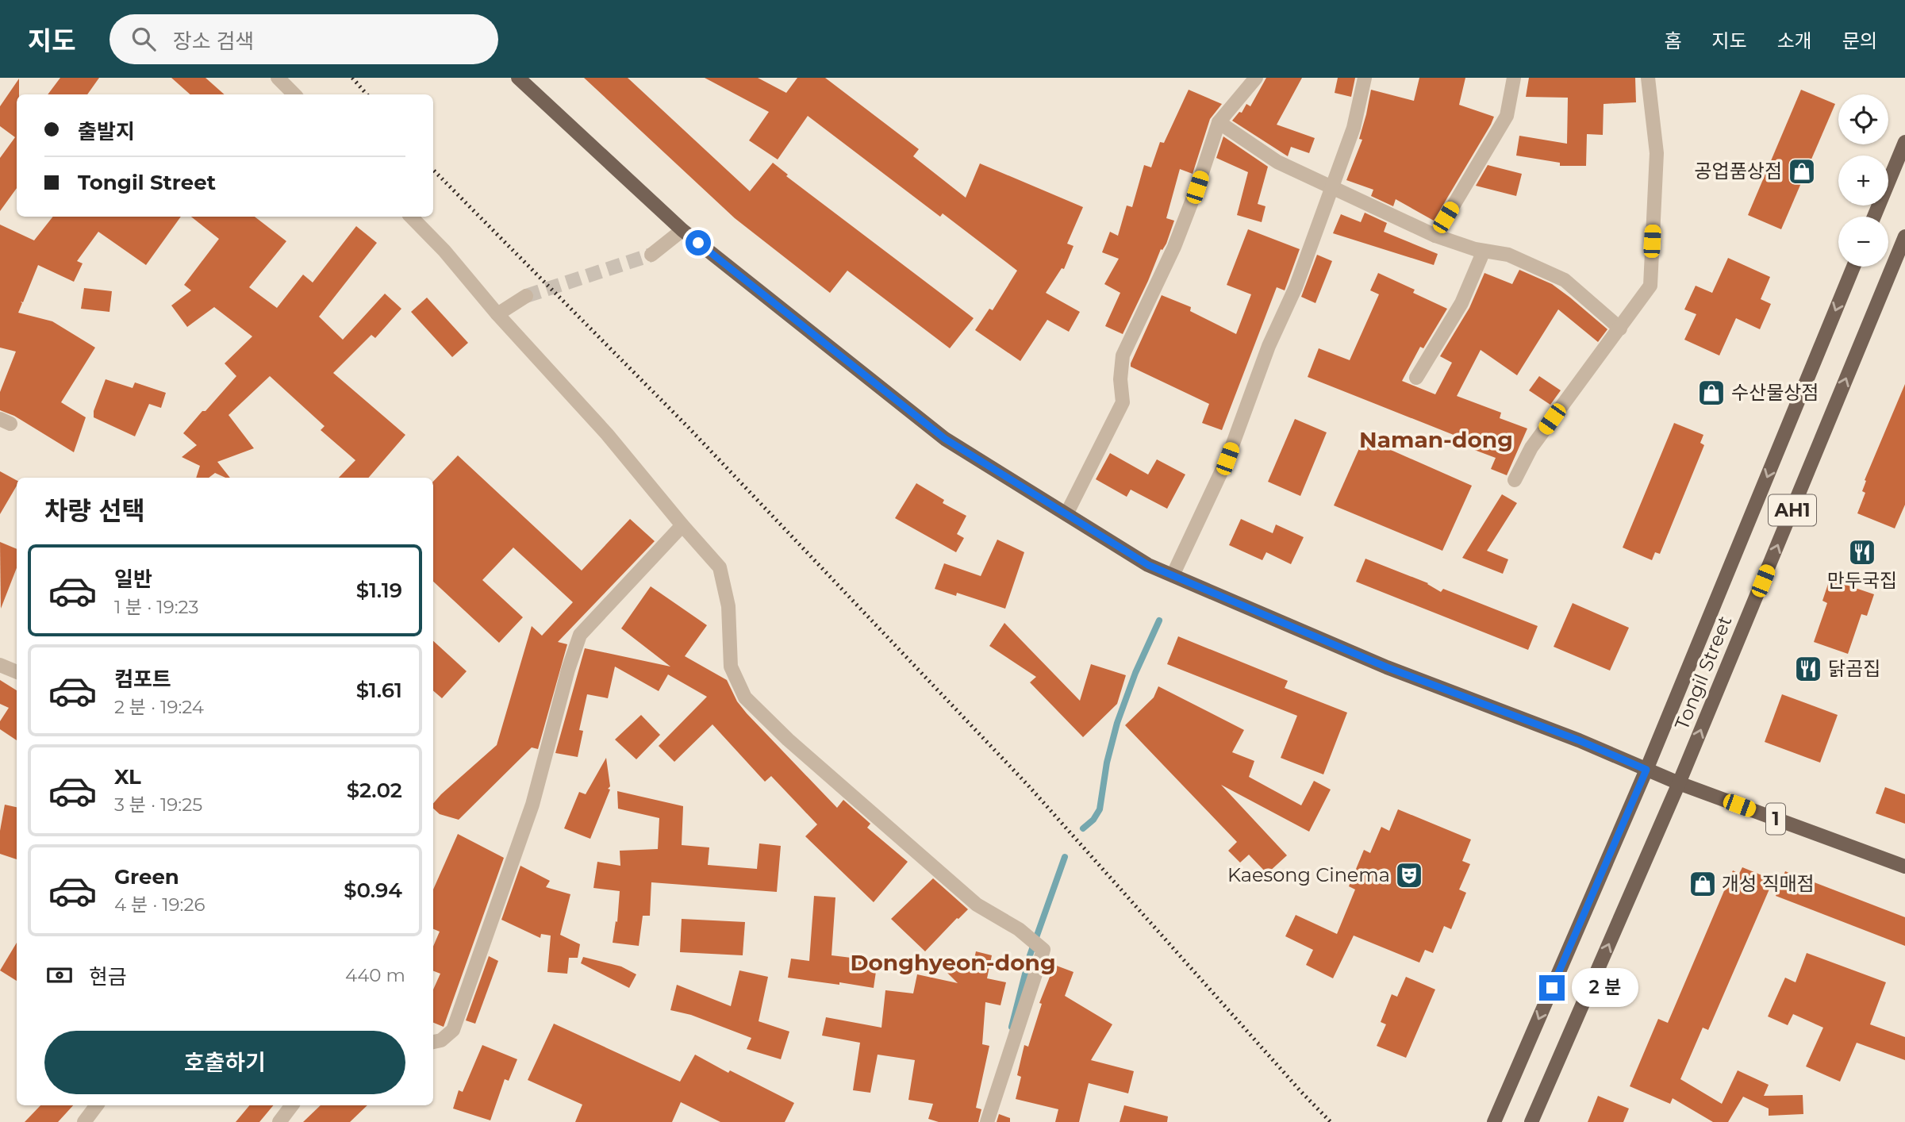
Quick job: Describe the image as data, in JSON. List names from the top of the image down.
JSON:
{
  "streets": {
    "main road": ["AH1", "Tongil Street", "1"]
  },
  "crossings": [
    ["Tongil Street", "1"]
  ],
  "districts": ["Naman-dong", "Donghyeon-dong"],
  "places": {
    "shop": ["공업품상점", "수산물상점", "개성 직매점"],
    "restaurant": ["만두국집", "닭곰집"],
    "theatre": ["Kaesong Cinema"]
  },
  "page": {
    "header": "지도",
    "search": "장소 검색",
    "nav": [
      "홈",
      "지도",
      "소개",
      "문의"
    ],
    "map_buttons": ["+", "−"],
    "banner": ["출발지", "Tongil Street"],
    "heading": "차량 선택",
    "list": [
      {
        "name": "일반",
        "note": "1 분 · 19:23",
        "value": "$1.19"
      },
      {
        "name": "컴포트",
        "note": "2 분 · 19:24",
        "value": "$1.61"
      },
      {
        "name": "XL",
        "note": "3 분 · 19:25",
        "value": "$2.02"
      },
      {
        "name": "Green",
        "note": "4 분 · 19:26",
        "value": "$0.94"
      }
    ],
    "pay": ["현금", "440 m"],
    "bubble": "2 분",
    "buttons": "호출하기"
  }
}
